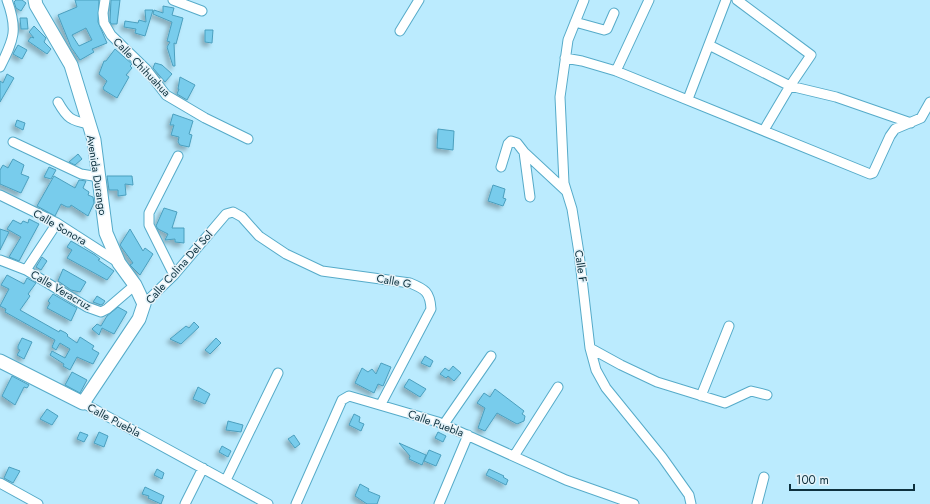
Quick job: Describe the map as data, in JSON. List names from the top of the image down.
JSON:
{
  "streets": {
    "main road": ["Avenida Durango", "Calle Colina Del Sol", "Calle Puebla"],
    "street": [
      "Calle Chihuahua",
      "Calle Sonora",
      "Calle F",
      "Calle G",
      "Calle Veracruz"
    ]
  },
  "crossings": [
    ["Avenida Durango", "Calle Sonora"],
    ["Avenida Durango", "Calle Colina Del Sol"],
    ["Avenida Durango", "Calle Veracruz"],
    ["Calle Sonora", "Calle Veracruz"],
    ["Calle Colina Del Sol", "Calle G"],
    ["Calle Colina Del Sol", "Calle Puebla"],
    ["Calle G", "Calle Puebla"]
  ],
  "scale_bar": "100 m"
}
